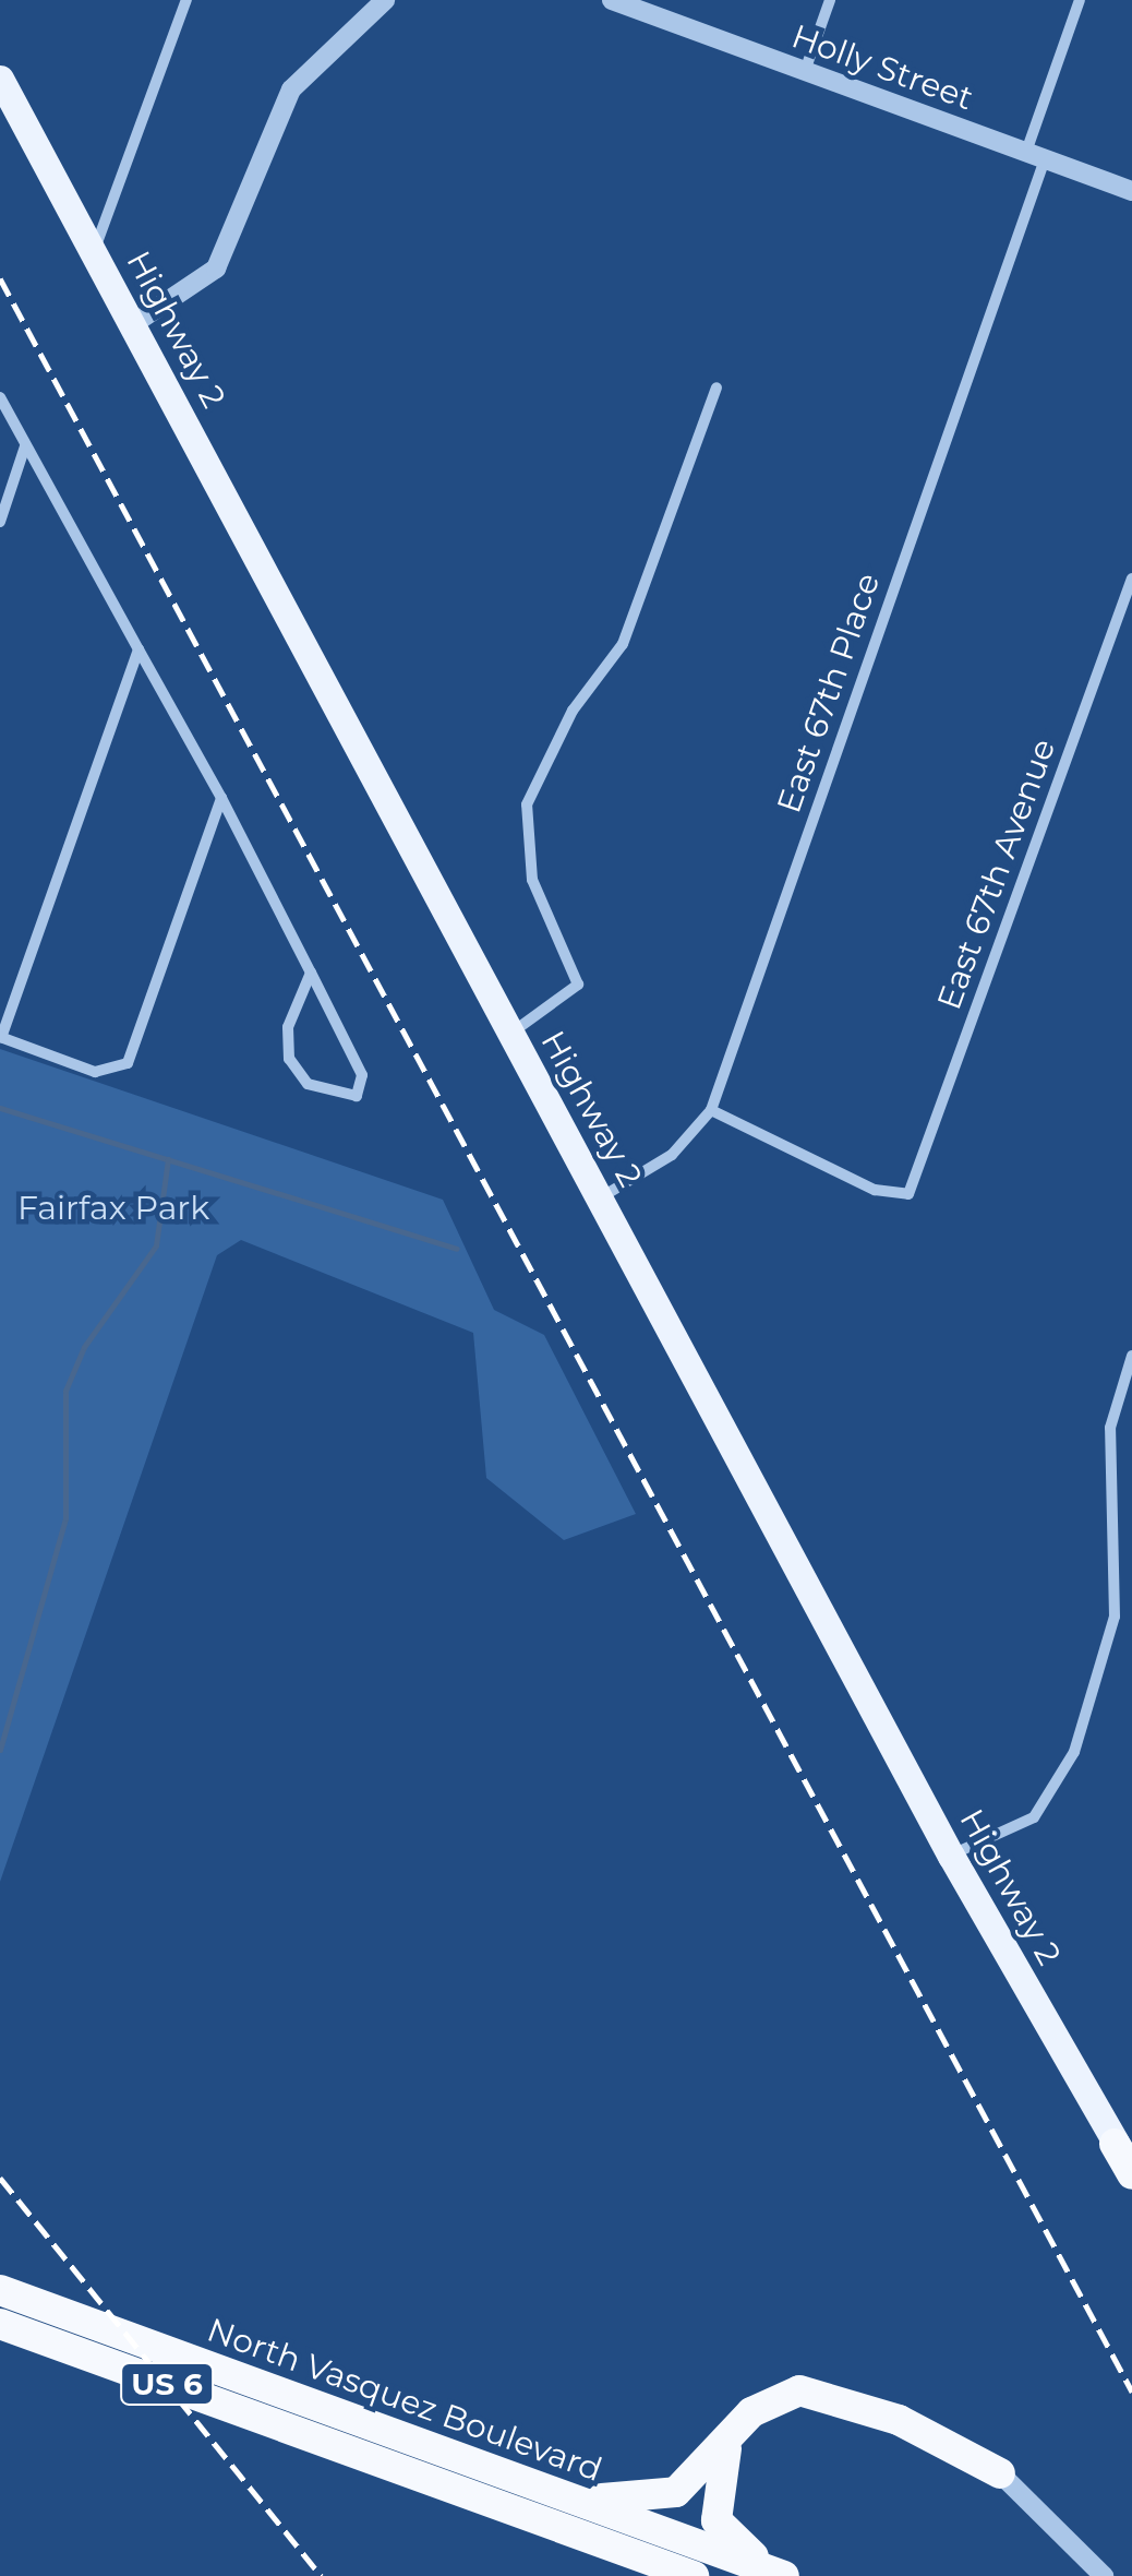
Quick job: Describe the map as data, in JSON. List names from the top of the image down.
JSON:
{
  "streets": {
    "highway": ["US 6", "North Vasquez Boulevard"],
    "main road": ["Highway 2"],
    "street": ["Holly Street", "East 67th Place", "East 67th Avenue"]
  },
  "crossings": [
    ["Holly Street", "East 67th Place"],
    ["Highway 2", "East 67th Place"],
    ["East 67th Place", "East 67th Avenue"]
  ],
  "parks": ["Fairfax Park"]
}
